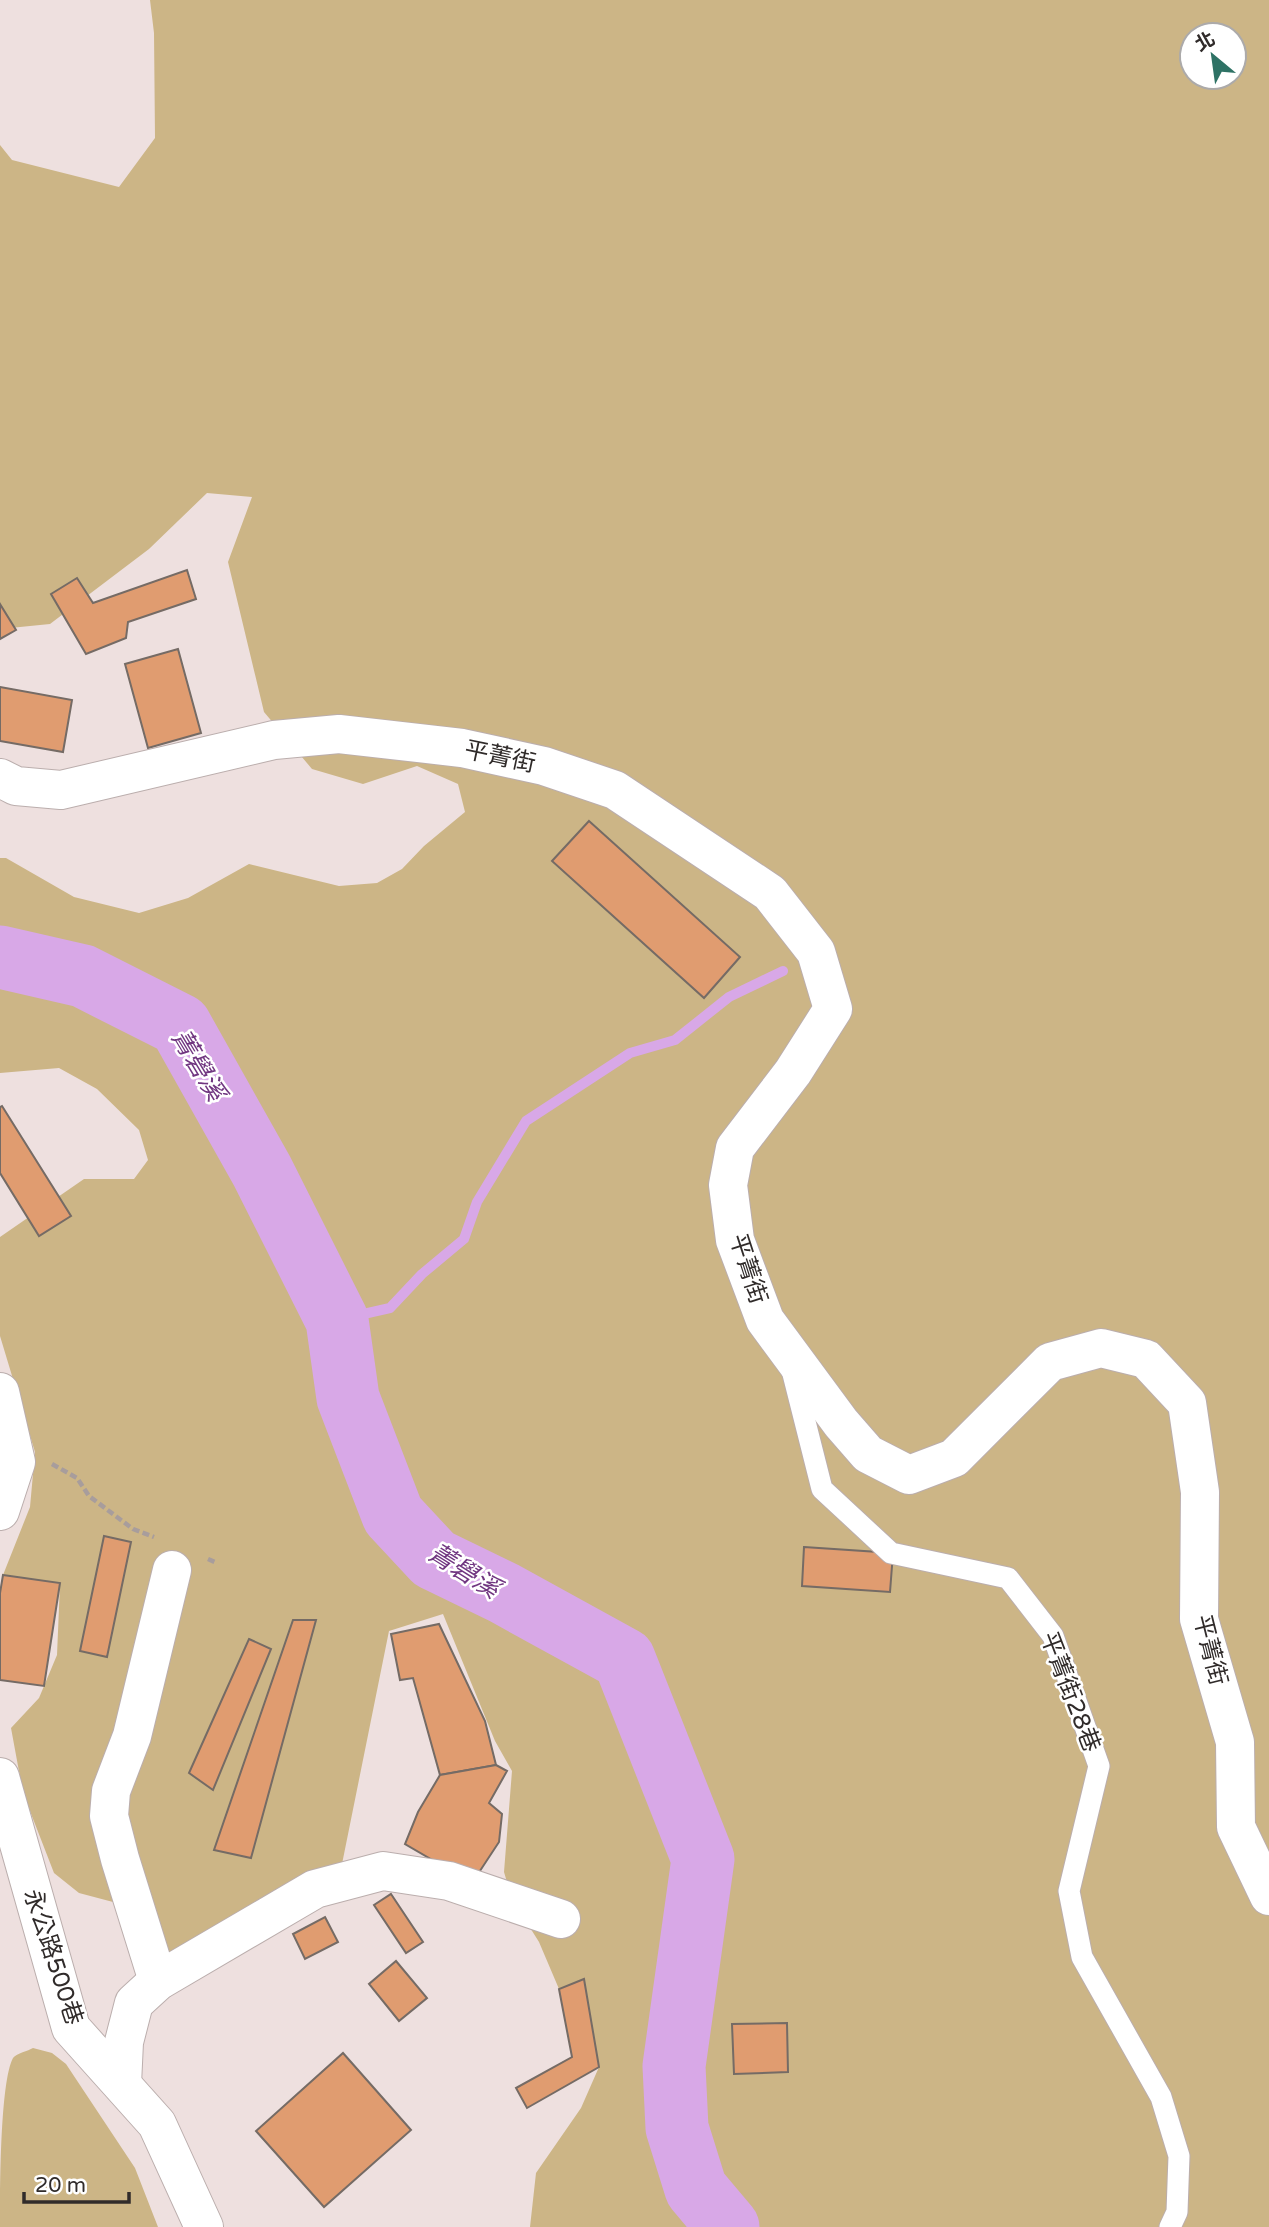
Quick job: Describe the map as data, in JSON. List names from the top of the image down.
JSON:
{
  "streets": {
    "street": ["平菁街", "永公路500巷"],
    "lane": ["平菁街28巷"]
  },
  "crossings": [
    ["平菁街", "平菁街28巷"]
  ],
  "water": ["菁礐溪"],
  "scale_bar": "20 m",
  "north": "top left"
}
